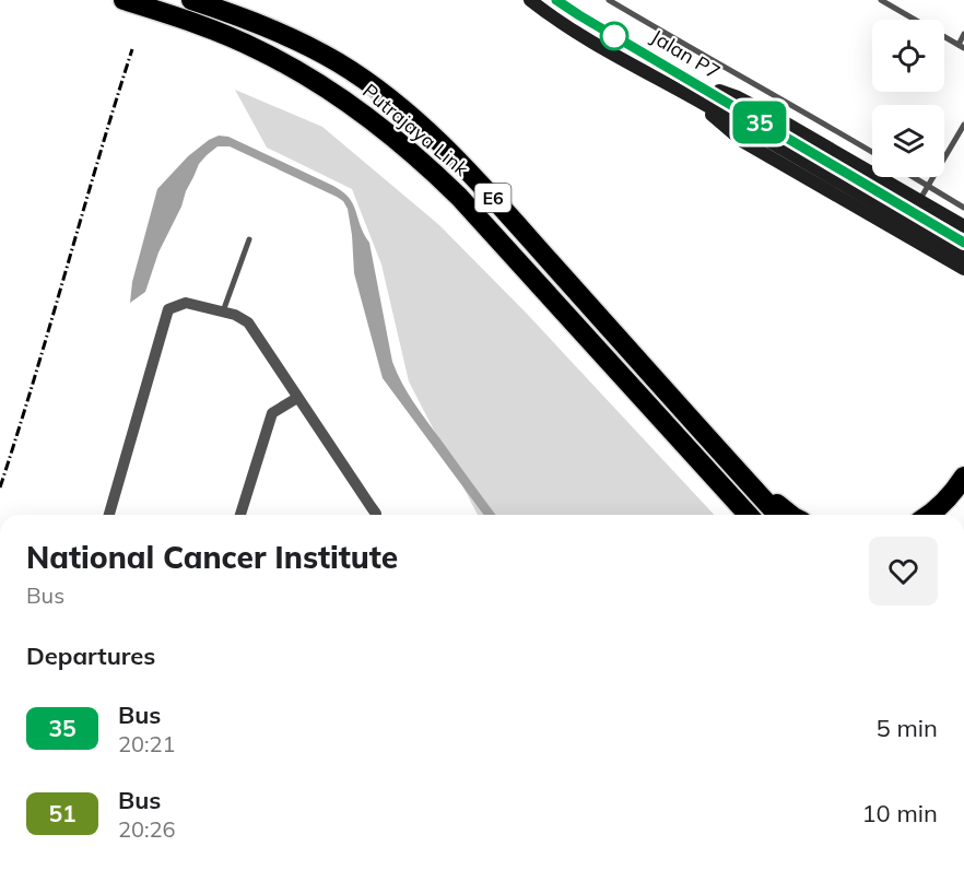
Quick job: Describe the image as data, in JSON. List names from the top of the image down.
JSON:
{
  "streets": {
    "highway": ["Putrajaya Link", "E6"],
    "street": ["Jalan P7"]
  },
  "crossings": [
    ["Putrajaya Link", "E6"]
  ],
  "lines": ["bus line 35"],
  "page": {
    "on_map": "35",
    "heading": [
      ["National Cancer Institute", "Bus"],
      "Departures"
    ],
    "list": [
      {
        "mark": "35",
        "name": "Bus",
        "note": "20:21",
        "value": "5 min"
      },
      {
        "mark": "51",
        "name": "Bus",
        "note": "20:26",
        "value": "10 min"
      }
    ]
  }
}
